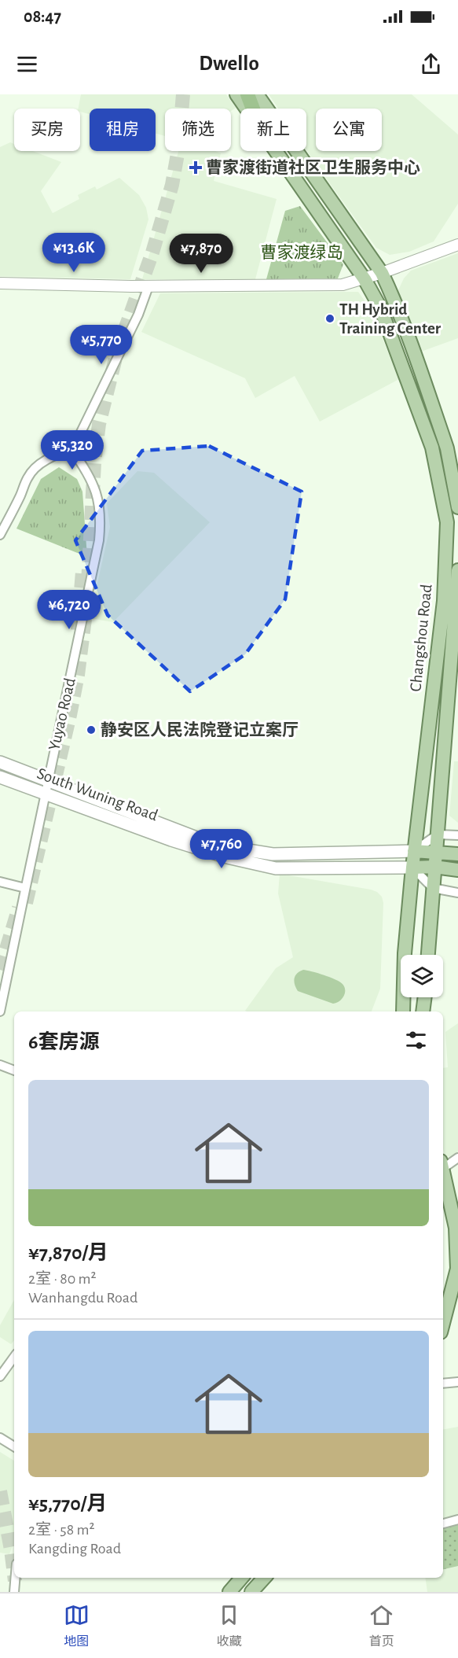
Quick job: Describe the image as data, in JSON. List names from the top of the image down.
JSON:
{
  "streets": {
    "main road": ["Changshou Road", "South Wuning Road"],
    "street": ["Yuyao Road"]
  },
  "crossings": [
    ["Changshou Road", "South Wuning Road"],
    ["Yuyao Road", "South Wuning Road"]
  ],
  "parks": ["曹家渡绿岛"],
  "places": {
    "health": ["曹家渡街道社区卫生服务中心"],
    "other": ["TH Hybrid Training Center", "静安区人民法院登记立案厅"]
  },
  "page": {
    "status": "08:47",
    "header": "Dwello",
    "chip": [
      "买房",
      "租房",
      "筛选",
      "新上",
      "公寓"
    ],
    "price": [
      "¥13.6K",
      "¥7,870",
      "¥5,770",
      "¥5,320",
      "¥6,720",
      "¥7,760"
    ],
    "heading": "6套房源",
    "list": [
      {
        "name": "¥7,870/月",
        "note": "2室 · 80 m² · Wanhangdu Road"
      },
      {
        "name": "¥5,770/月",
        "note": "2室 · 58 m² · Kangding Road"
      }
    ],
    "tabs": ["地图", "收藏", "首页"]
  }
}
